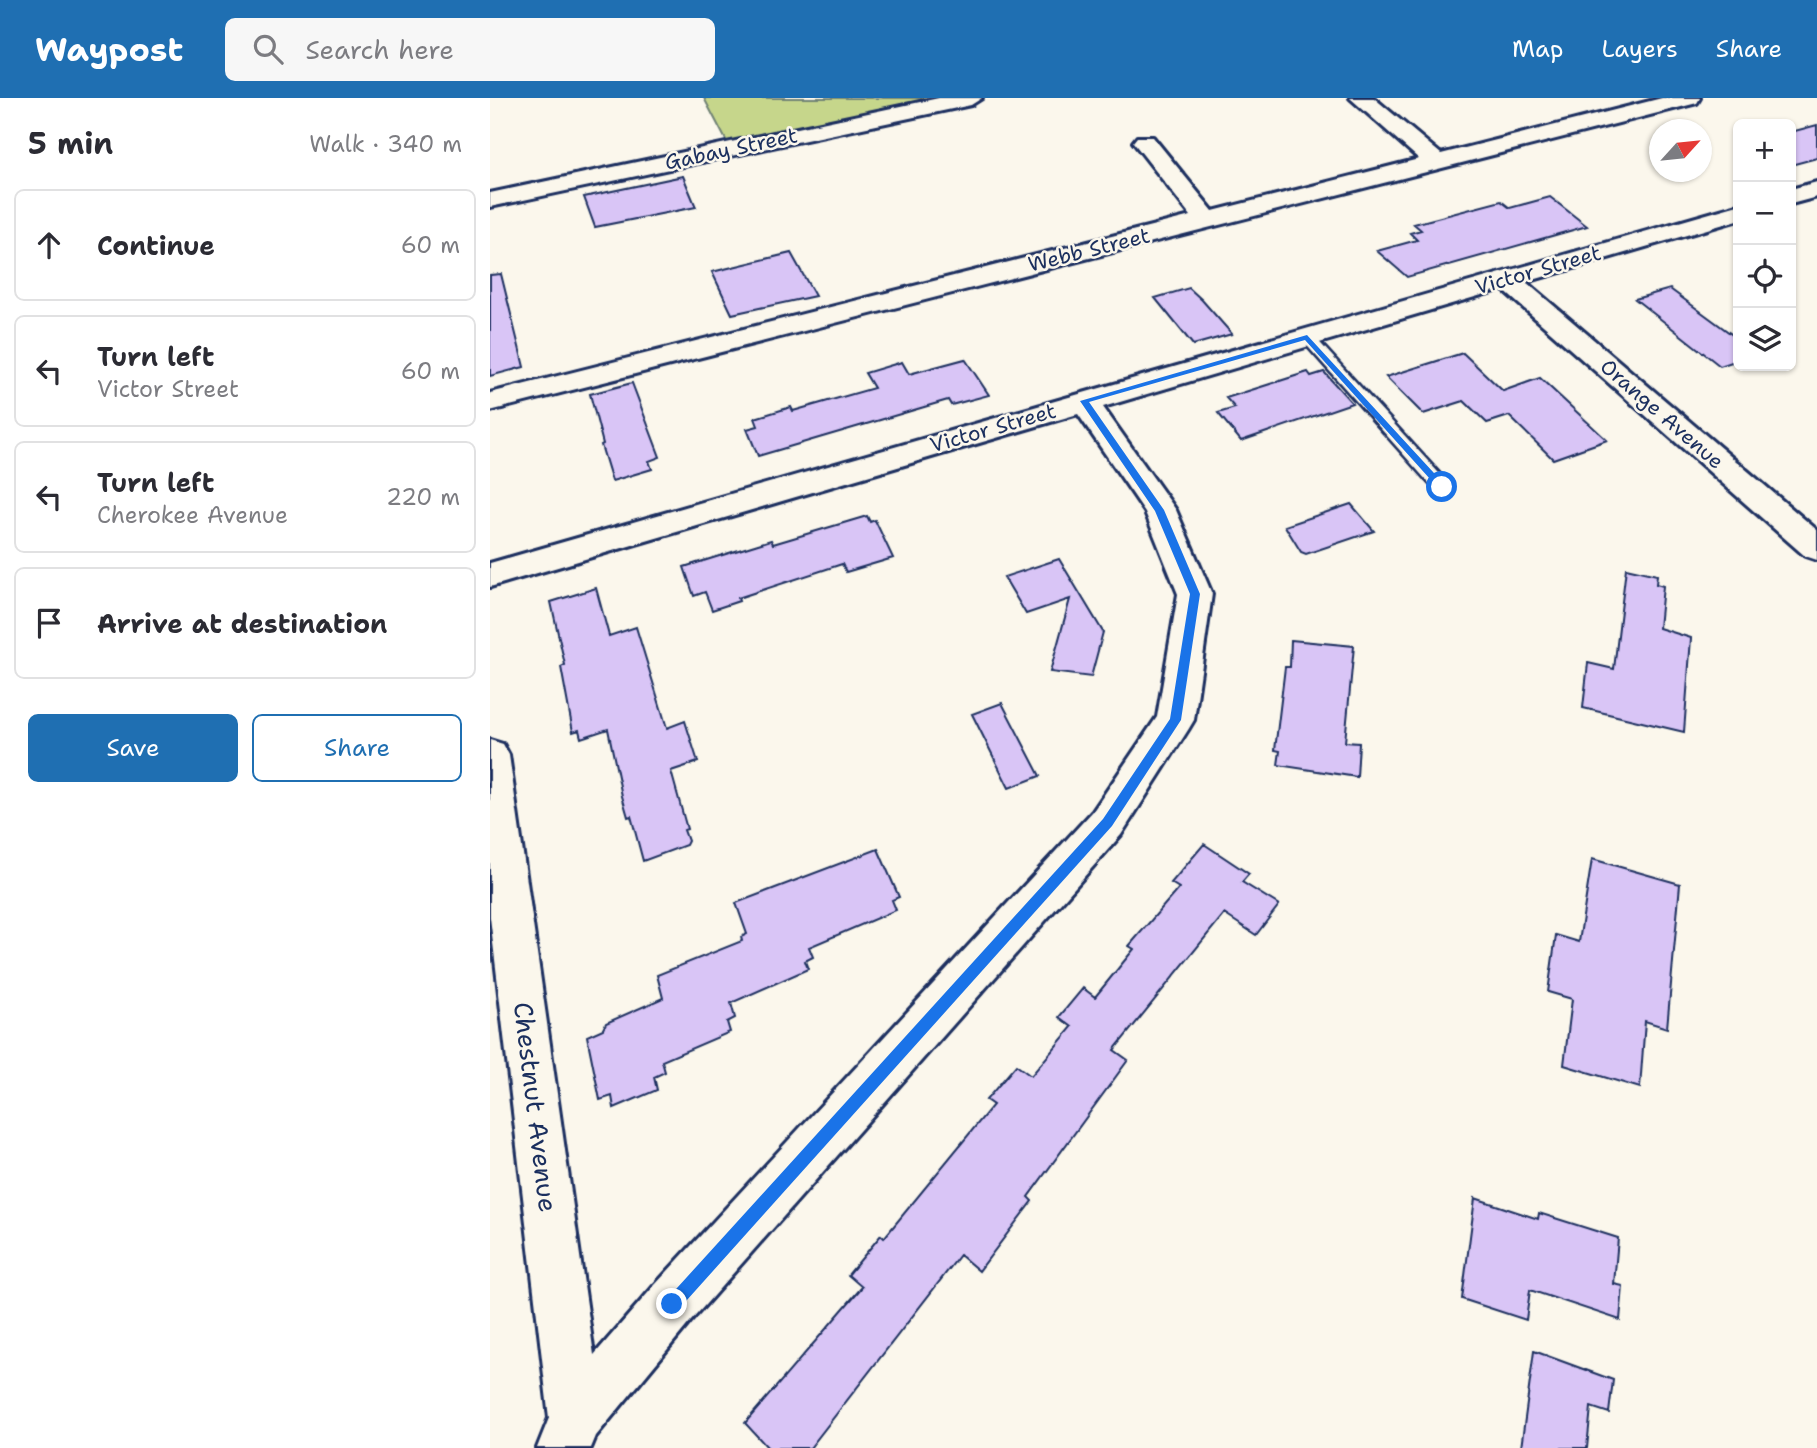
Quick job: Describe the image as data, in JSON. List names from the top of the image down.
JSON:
{
  "streets": {
    "street": [
      "Gabay Street",
      "Webb Street",
      "Victor Street",
      "Orange Avenue",
      "Chestnut Avenue"
    ]
  },
  "crossings": [
    ["Victor Street", "Orange Avenue"]
  ],
  "north": "top right",
  "page": {
    "header": "Waypost",
    "search": "Search here",
    "nav": ["Map", "Layers", "Share"],
    "heading": ["5 min", "Walk · 340 m"],
    "map_buttons": ["+", "−"],
    "list": [
      ["Continue", "60 m"],
      ["Turn left", "Victor Street", "60 m"],
      ["Turn left", "Cherokee Avenue", "220 m"],
      "Arrive at destination"
    ],
    "buttons": ["Save", "Share"]
  }
}
